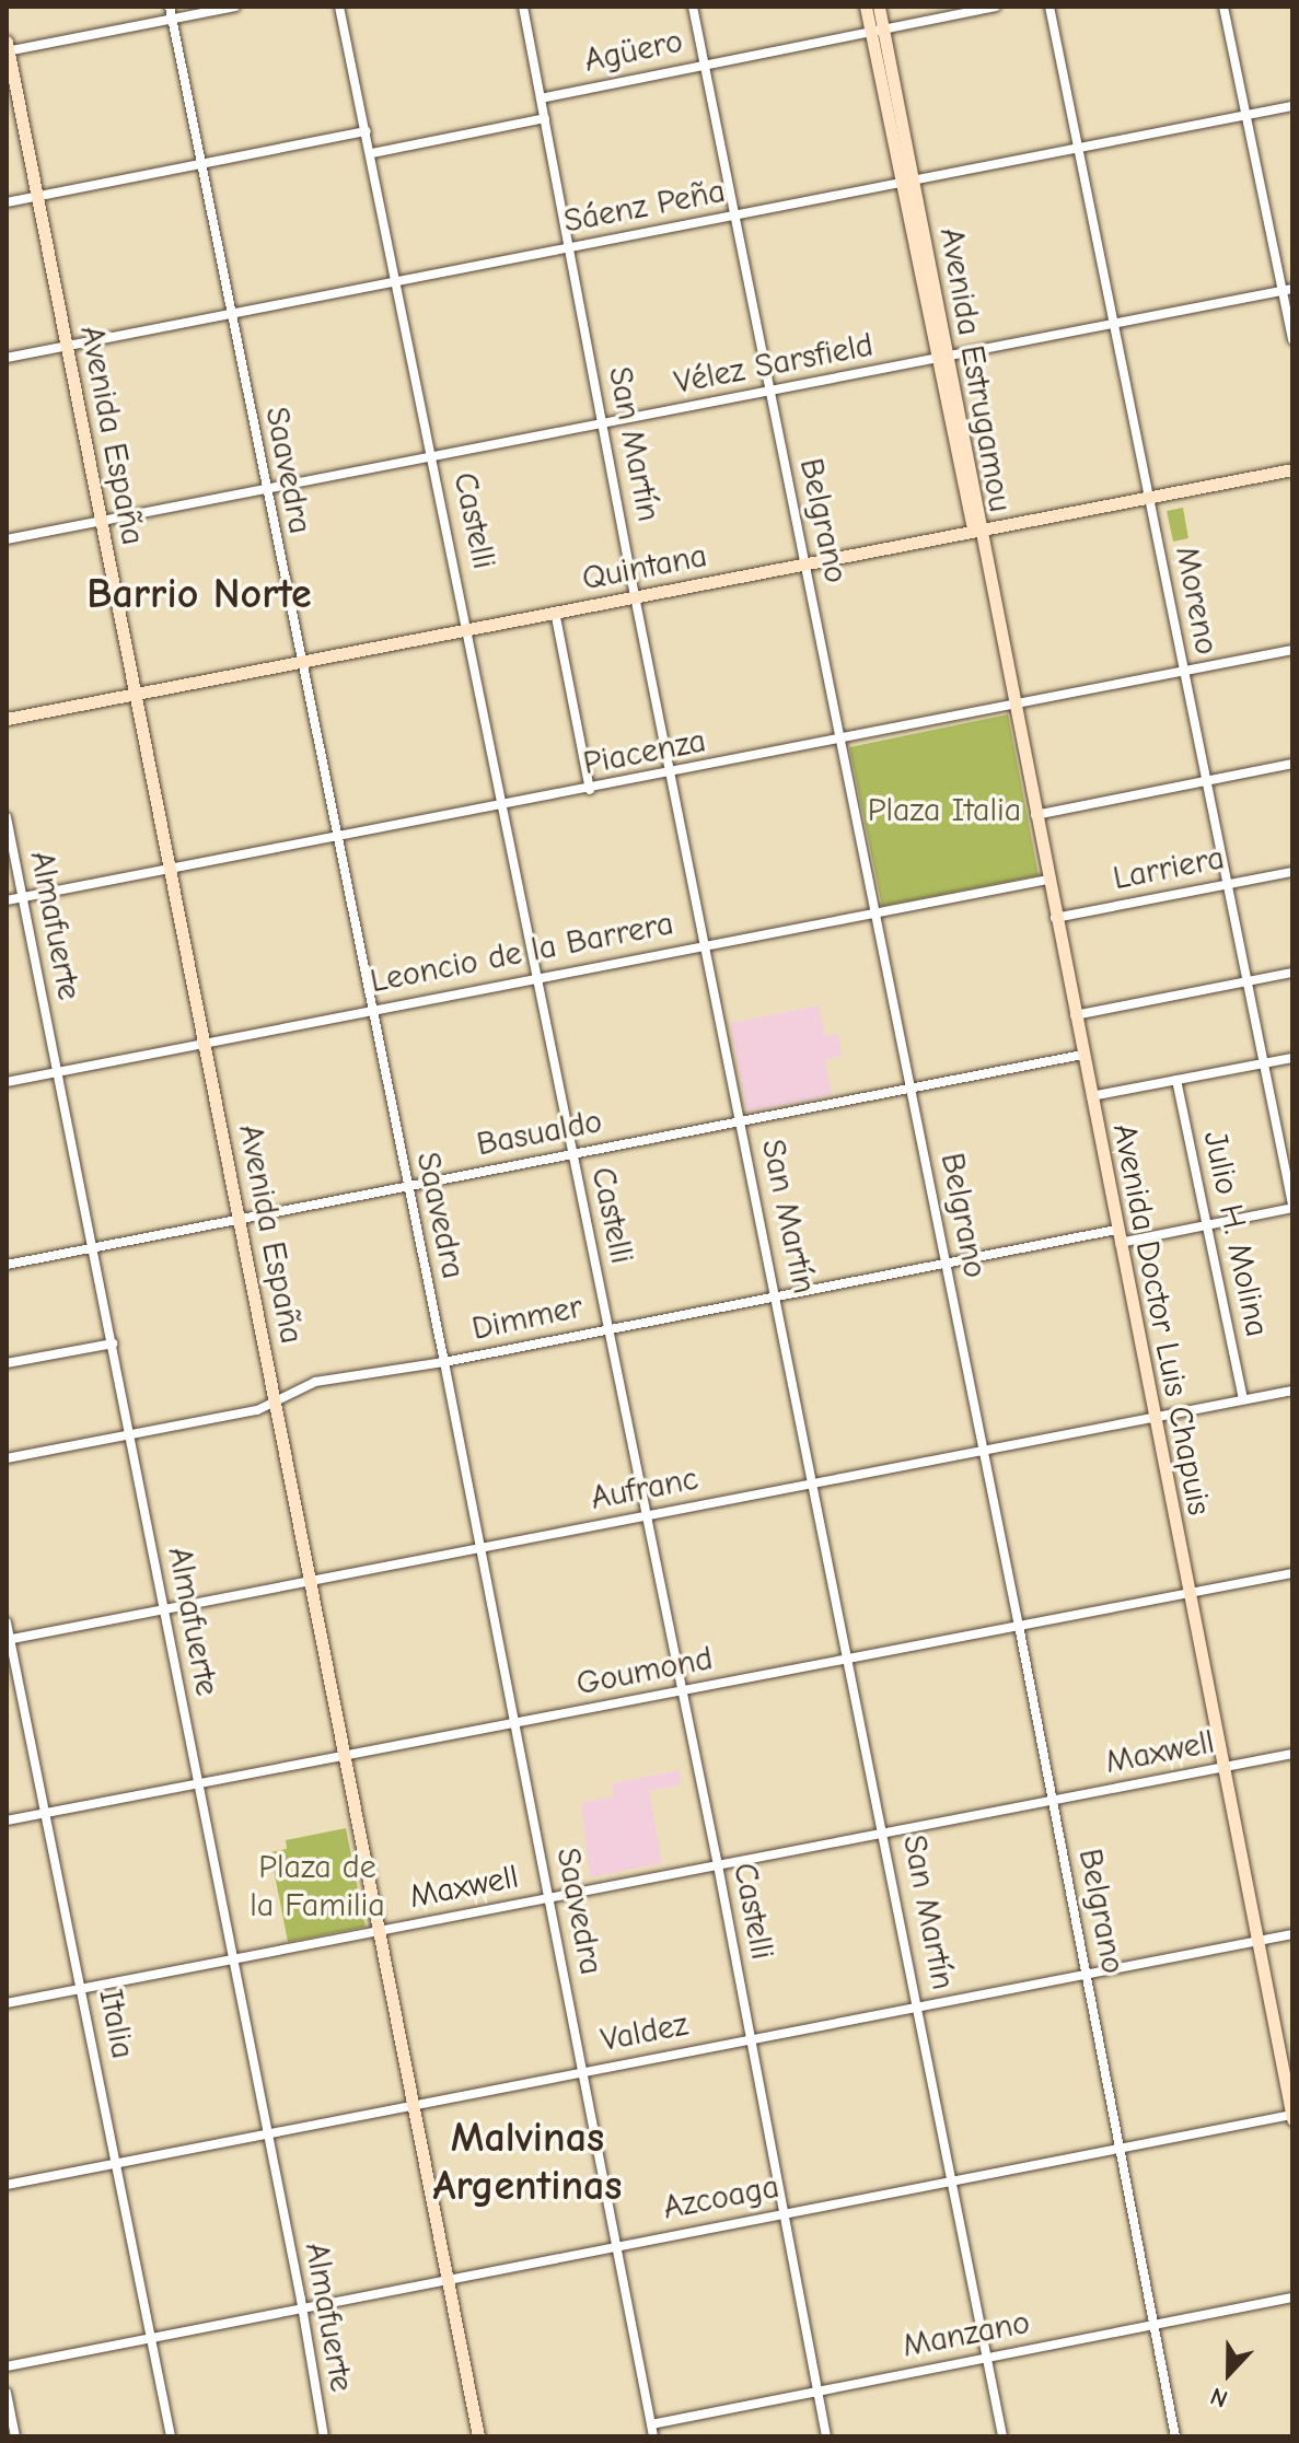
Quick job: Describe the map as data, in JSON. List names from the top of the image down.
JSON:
{
  "streets": {
    "main road": [
      "Avenida Estrugamou",
      "Avenida España",
      "Quintana",
      "Avenida Doctor Luis Chapuis"
    ],
    "street": [
      "Agüero",
      "Sáenz Peña",
      "Vélez Sarsfield",
      "San Martín",
      "Saavedra",
      "Castelli",
      "Belgrano",
      "Moreno",
      "Piacenza",
      "Larriera",
      "Almafuerte",
      "Leoncio de la Barrera",
      "Basualdo",
      "Julio H. Molina",
      "Dimmer",
      "Aufranc",
      "Goumond",
      "Maxwell",
      "Italia",
      "Valdez",
      "Azcoaga",
      "Manzano"
    ]
  },
  "crossings": [
    ["Agüero", "Avenida Estrugamou"],
    ["Agüero", "San Martín"],
    ["Agüero", "Belgrano"],
    ["Sáenz Peña", "Avenida Estrugamou"],
    ["Sáenz Peña", "Avenida España"],
    ["Sáenz Peña", "San Martín"],
    ["Sáenz Peña", "Saavedra"],
    ["Sáenz Peña", "Castelli"],
    ["Sáenz Peña", "Belgrano"],
    ["Sáenz Peña", "Moreno"],
    ["Vélez Sarsfield", "Avenida Estrugamou"],
    ["Vélez Sarsfield", "Avenida España"],
    ["Vélez Sarsfield", "San Martín"],
    ["Vélez Sarsfield", "Saavedra"],
    ["Vélez Sarsfield", "Castelli"],
    ["Vélez Sarsfield", "Belgrano"],
    ["Vélez Sarsfield", "Moreno"],
    ["Avenida Estrugamou", "Quintana"],
    ["Avenida Estrugamou", "Avenida Doctor Luis Chapuis"],
    ["Avenida España", "Quintana"],
    ["Avenida España", "Piacenza"],
    ["Avenida España", "Leoncio de la Barrera"],
    ["Avenida España", "Basualdo"],
    ["Avenida España", "Dimmer"],
    ["Avenida España", "Aufranc"],
    ["Avenida España", "Goumond"],
    ["Avenida España", "Maxwell"],
    ["Avenida España", "Valdez"],
    ["Avenida España", "Azcoaga"],
    ["San Martín", "Quintana"],
    ["San Martín", "Piacenza"],
    ["San Martín", "Leoncio de la Barrera"],
    ["San Martín", "Basualdo"],
    ["San Martín", "Dimmer"],
    ["San Martín", "Aufranc"],
    ["San Martín", "Goumond"],
    ["San Martín", "Maxwell"],
    ["San Martín", "Valdez"],
    ["San Martín", "Azcoaga"],
    ["San Martín", "Manzano"],
    ["Saavedra", "Quintana"],
    ["Saavedra", "Piacenza"],
    ["Saavedra", "Leoncio de la Barrera"],
    ["Saavedra", "Basualdo"],
    ["Saavedra", "Dimmer"],
    ["Saavedra", "Aufranc"],
    ["Saavedra", "Goumond"],
    ["Saavedra", "Maxwell"],
    ["Saavedra", "Valdez"],
    ["Saavedra", "Azcoaga"],
    ["Saavedra", "Manzano"],
    ["Castelli", "Quintana"],
    ["Castelli", "Piacenza"],
    ["Castelli", "Leoncio de la Barrera"],
    ["Castelli", "Basualdo"],
    ["Castelli", "Dimmer"],
    ["Castelli", "Aufranc"],
    ["Castelli", "Goumond"],
    ["Castelli", "Maxwell"],
    ["Castelli", "Valdez"],
    ["Castelli", "Azcoaga"],
    ["Castelli", "Manzano"],
    ["Belgrano", "Quintana"],
    ["Belgrano", "Piacenza"],
    ["Belgrano", "Leoncio de la Barrera"],
    ["Belgrano", "Basualdo"],
    ["Belgrano", "Dimmer"],
    ["Belgrano", "Aufranc"],
    ["Belgrano", "Goumond"],
    ["Belgrano", "Maxwell"],
    ["Belgrano", "Valdez"],
    ["Belgrano", "Azcoaga"],
    ["Belgrano", "Manzano"],
    ["Quintana", "Moreno"],
    ["Quintana", "Avenida Doctor Luis Chapuis"],
    ["Moreno", "Piacenza"],
    ["Moreno", "Larriera"],
    ["Moreno", "Dimmer"],
    ["Piacenza", "Almafuerte"],
    ["Piacenza", "Avenida Doctor Luis Chapuis"],
    ["Larriera", "Avenida Doctor Luis Chapuis"],
    ["Almafuerte", "Leoncio de la Barrera"],
    ["Almafuerte", "Basualdo"],
    ["Almafuerte", "Dimmer"],
    ["Almafuerte", "Aufranc"],
    ["Almafuerte", "Goumond"],
    ["Almafuerte", "Maxwell"],
    ["Almafuerte", "Valdez"],
    ["Almafuerte", "Azcoaga"],
    ["Leoncio de la Barrera", "Avenida Doctor Luis Chapuis"],
    ["Basualdo", "Avenida Doctor Luis Chapuis"],
    ["Julio H. Molina", "Dimmer"],
    ["Julio H. Molina", "Aufranc"],
    ["Dimmer", "Avenida Doctor Luis Chapuis"],
    ["Avenida Doctor Luis Chapuis", "Aufranc"],
    ["Avenida Doctor Luis Chapuis", "Goumond"],
    ["Avenida Doctor Luis Chapuis", "Maxwell"],
    ["Avenida Doctor Luis Chapuis", "Valdez"],
    ["Avenida Doctor Luis Chapuis", "Azcoaga"],
    ["Aufranc", "Italia"],
    ["Goumond", "Italia"],
    ["Maxwell", "Italia"],
    ["Italia", "Valdez"],
    ["Italia", "Azcoaga"]
  ],
  "districts": ["Barrio Norte", "Malvinas Argentinas"],
  "parks": ["Plaza Italia", "Plaza de la Familia"],
  "north": "bottom"
}
